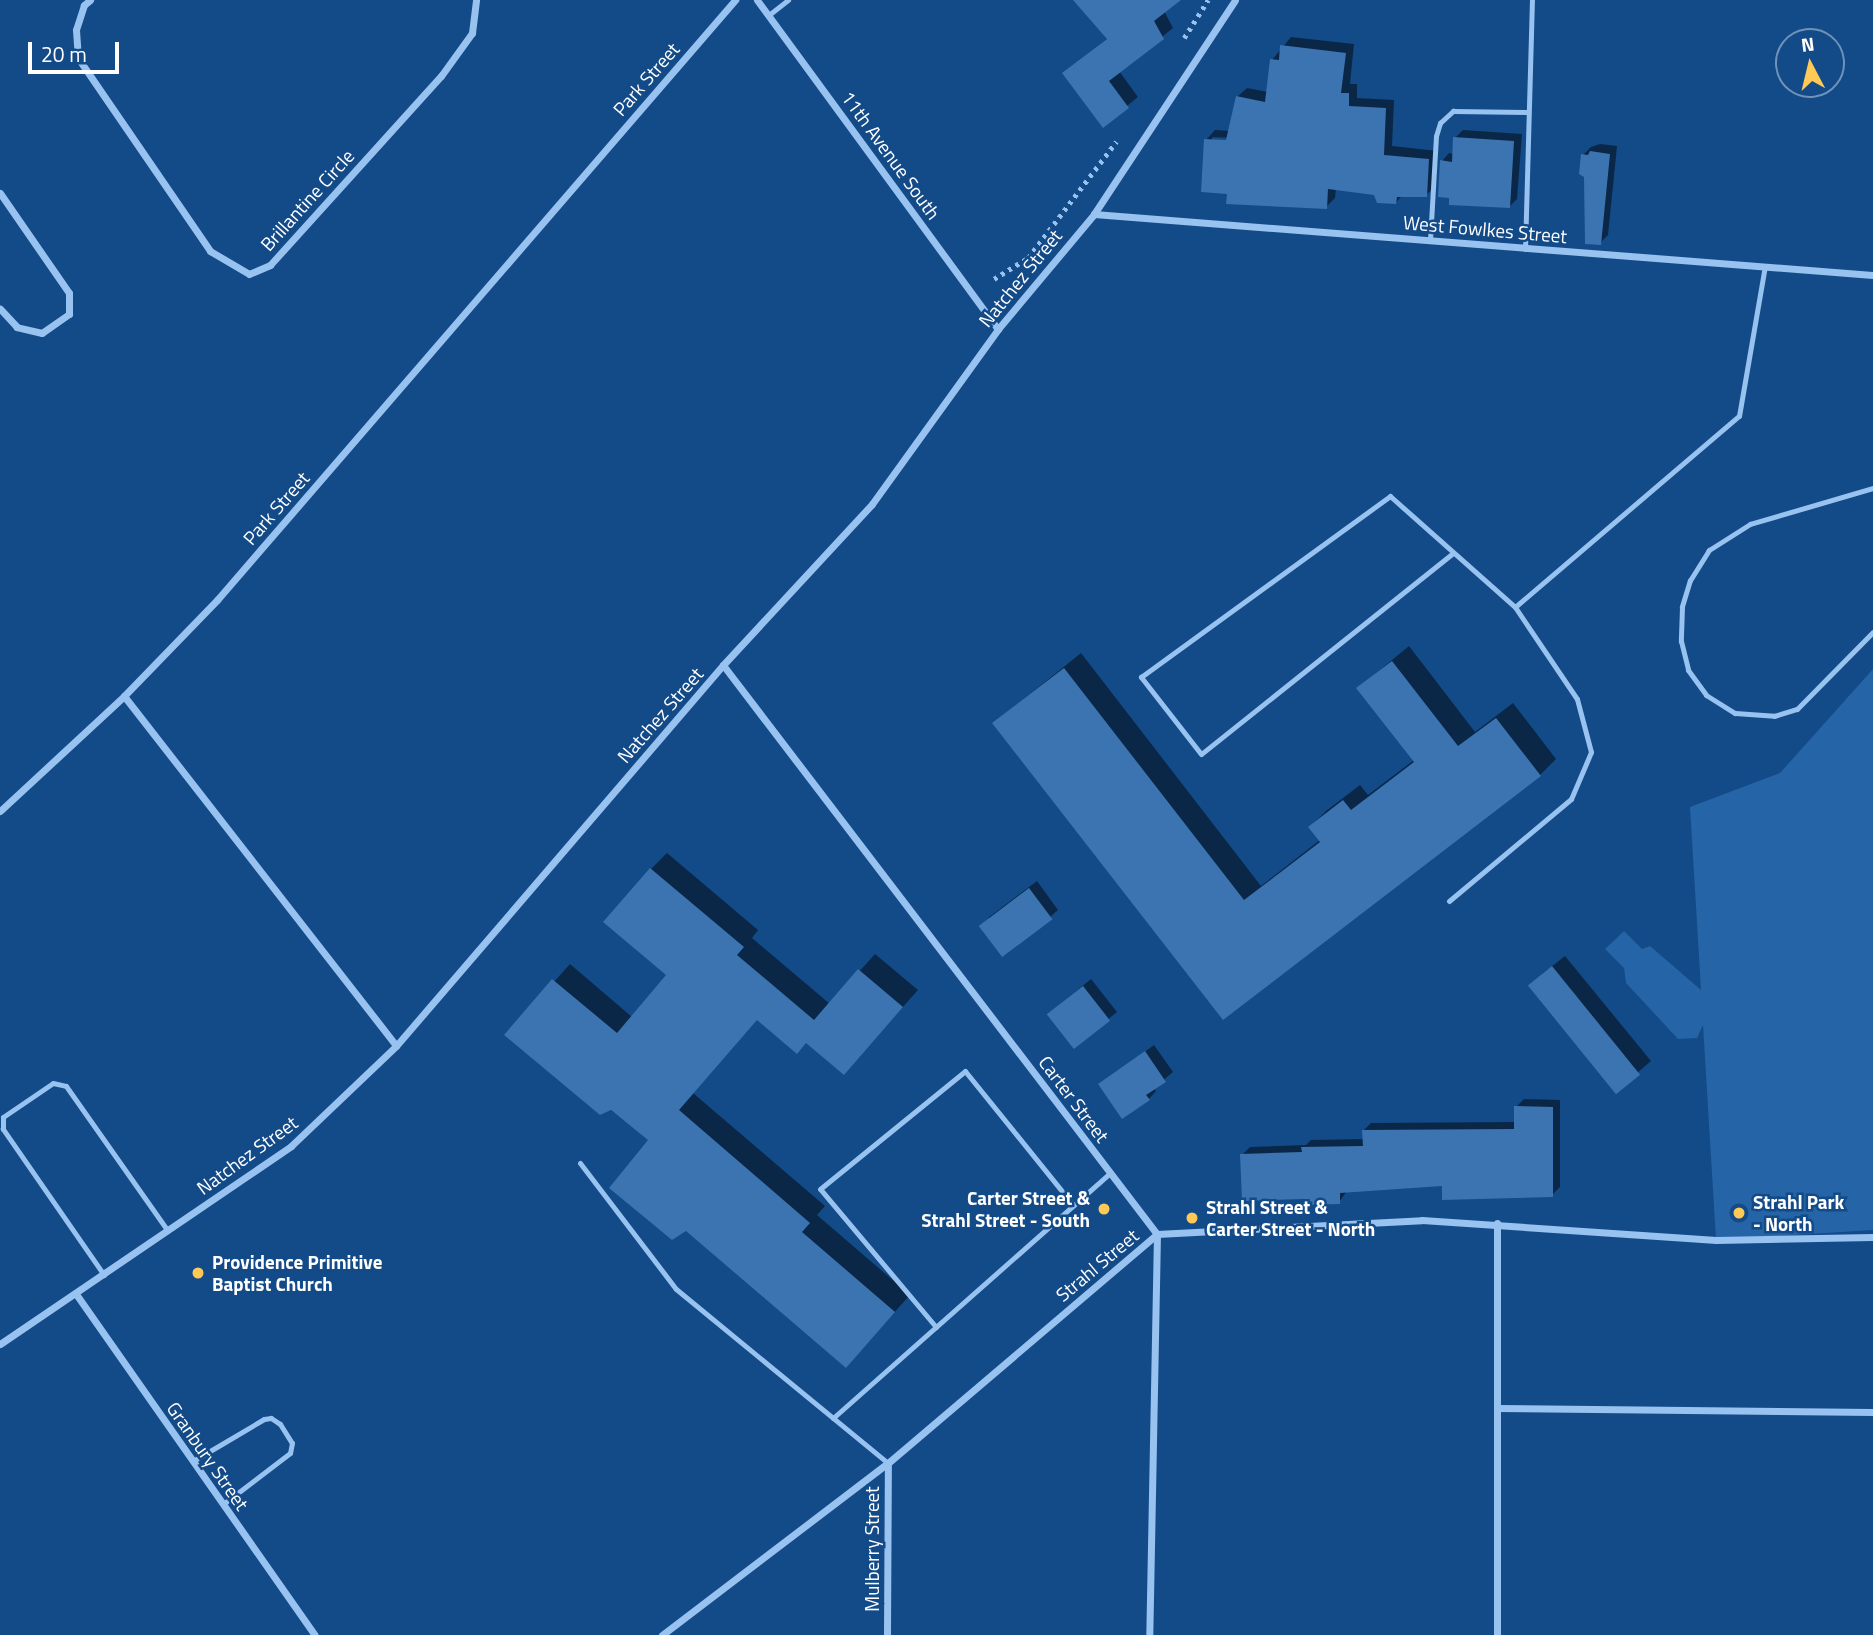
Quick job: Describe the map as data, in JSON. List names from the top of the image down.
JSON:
{
  "streets": {
    "street": [
      "Park Street",
      "11th Avenue South",
      "Brillantine Circle",
      "West Fowlkes Street",
      "Natchez Street",
      "Carter Street",
      "Strahl Street",
      "Granbury Street",
      "Mulberry Street"
    ]
  },
  "crossings": [
    ["11th Avenue South", "Natchez Street"],
    ["West Fowlkes Street", "Natchez Street"],
    ["Natchez Street", "Carter Street"],
    ["Natchez Street", "Granbury Street"],
    ["Carter Street", "Strahl Street"],
    ["Strahl Street", "Mulberry Street"]
  ],
  "places": [
    "Carter Street & Strahl Street - South",
    "Strahl Park - North",
    "Strahl Street & Carter Street - North",
    "Providence Primitive Baptist Church"
  ],
  "scale_bar": "20 m",
  "north": "top"
}
